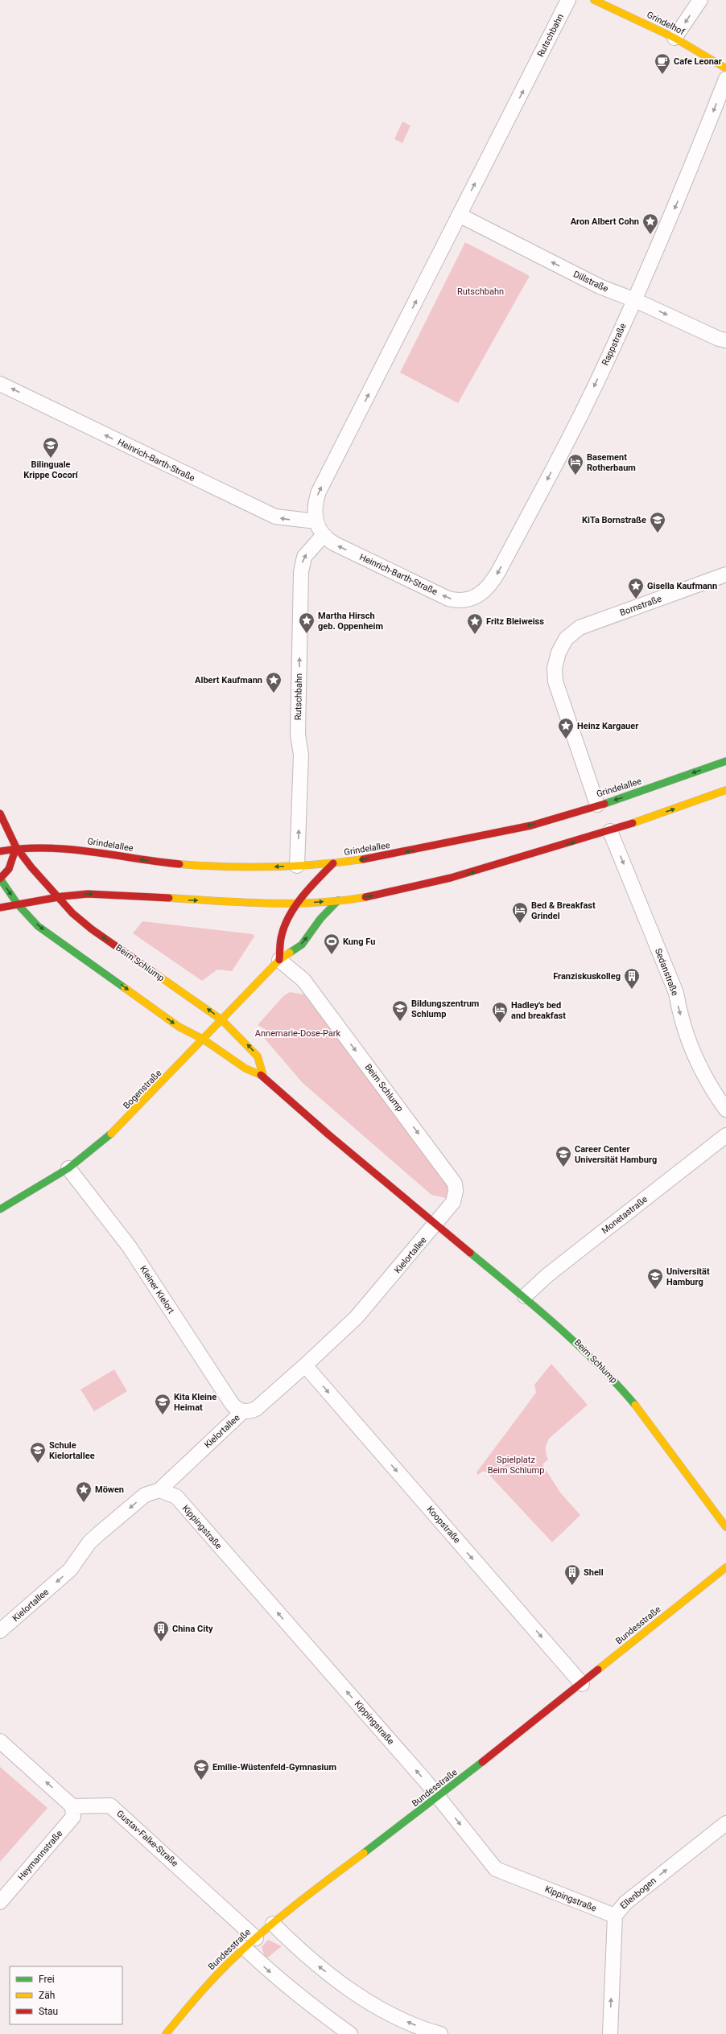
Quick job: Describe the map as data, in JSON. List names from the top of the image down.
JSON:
{
  "streets": {
    "main road": [
      "Grindelhof",
      "Grindelallee",
      "Beim Schlump",
      "Bogenstraße",
      "Bundesstraße"
    ],
    "street": [
      "Rutschbahn",
      "Dillstraße",
      "Rappstraße",
      "Heinrich-Barth-Straße",
      "Bornstraße",
      "Sedanstraße",
      "Monetastraße",
      "Kielortallee",
      "Kleiner Kielort",
      "Koopstraße",
      "Kippingstraße",
      "Gustav-Falke-Straße",
      "Heymannstraße",
      "Ellenbogen"
    ]
  },
  "crossings": [
    ["Rutschbahn", "Dillstraße"],
    ["Rutschbahn", "Heinrich-Barth-Straße"],
    ["Rutschbahn", "Grindelallee"],
    ["Dillstraße", "Rappstraße"],
    ["Rappstraße", "Heinrich-Barth-Straße"],
    ["Bornstraße", "Grindelallee"],
    ["Grindelallee", "Beim Schlump"],
    ["Beim Schlump", "Bogenstraße"],
    ["Beim Schlump", "Monetastraße"],
    ["Beim Schlump", "Kielortallee"],
    ["Bogenstraße", "Kleiner Kielort"],
    ["Kielortallee", "Kleiner Kielort"],
    ["Kielortallee", "Koopstraße"],
    ["Kielortallee", "Kippingstraße"],
    ["Koopstraße", "Bundesstraße"],
    ["Kippingstraße", "Bundesstraße"],
    ["Kippingstraße", "Ellenbogen"],
    ["Bundesstraße", "Gustav-Falke-Straße"],
    ["Gustav-Falke-Straße", "Heymannstraße"]
  ],
  "one_way": [
    "Rutschbahn",
    "Rappstraße",
    "Heinrich-Barth-Straße",
    "Sedanstraße",
    "Kielortallee",
    "Koopstraße",
    "Ellenbogen"
  ],
  "parks": ["Rutschbahn", "Annemarie-Dose-Park", "Spielplatz Beim Schlump"],
  "places": {
    "cafe": ["Cafe Leonar"],
    "place": [
      "Aron Albert Cohn",
      "Gisella Kaufmann",
      "Martha Hirsch geb. Oppenheim",
      "Fritz Bleiweiss",
      "Albert Kaufmann",
      "Heinz Kargauer",
      "Möwen"
    ],
    "school or university": [
      "Bilinguale Krippe Cocorí",
      "KiTa Bornstraße",
      "Bildungszentrum Schlump",
      "Career Center Universität Hamburg",
      "Universität Hamburg",
      "Kita Kleine Heimat",
      "Schule Kielortallee",
      "Emilie-Wüstenfeld-Gymnasium"
    ],
    "hotel": ["Basement Rotherbaum", "Bed & Breakfast Grindel", "Hadley's bed and breakfast"],
    "sports": ["Kung Fu"],
    "building": ["Franziskuskolleg", "Shell", "China City"]
  },
  "legend": ["Frei", "Zäh", "Stau"]
}
